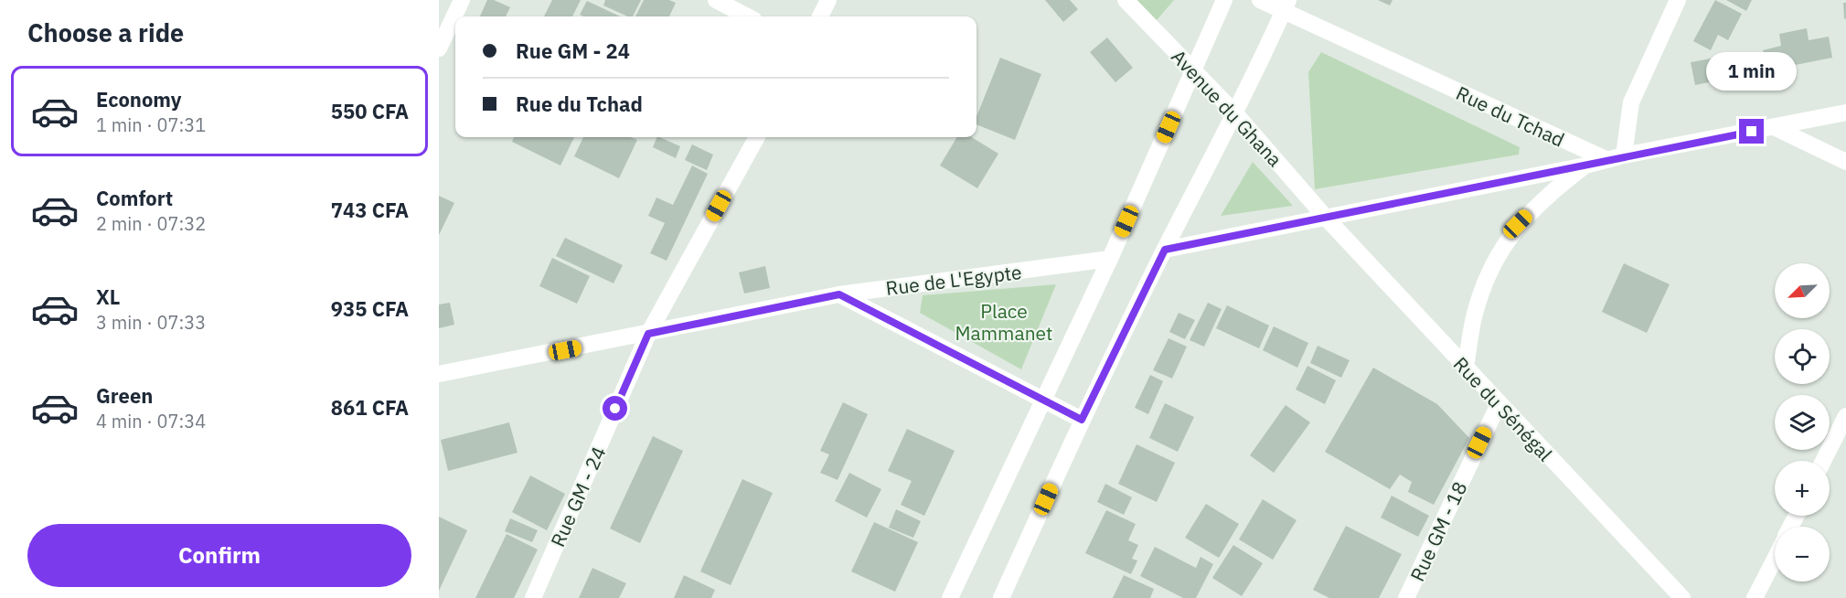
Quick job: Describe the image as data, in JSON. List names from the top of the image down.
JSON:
{
  "streets": {
    "street": [
      "Avenue du Ghana",
      "Rue du Tchad",
      "Rue de L'Egypte",
      "Rue du Sénégal",
      "Rue GM - 24",
      "Rue GM - 18"
    ]
  },
  "crossings": [
    ["Avenue du Ghana", "Rue du Sénégal"],
    ["Rue du Sénégal", "Rue GM - 18"]
  ],
  "parks": ["Place Mammanet"],
  "north": "bottom left",
  "page": {
    "heading": "Choose a ride",
    "banner": ["Rue GM - 24", "Rue du Tchad"],
    "bubble": "1 min",
    "list": [
      {
        "name": "Economy",
        "note": "1 min · 07:31",
        "value": "550 CFA"
      },
      {
        "name": "Comfort",
        "note": "2 min · 07:32",
        "value": "743 CFA"
      },
      {
        "name": "XL",
        "note": "3 min · 07:33",
        "value": "935 CFA"
      },
      {
        "name": "Green",
        "note": "4 min · 07:34",
        "value": "861 CFA"
      }
    ],
    "map_buttons": ["+", "−"],
    "buttons": "Confirm"
  }
}
